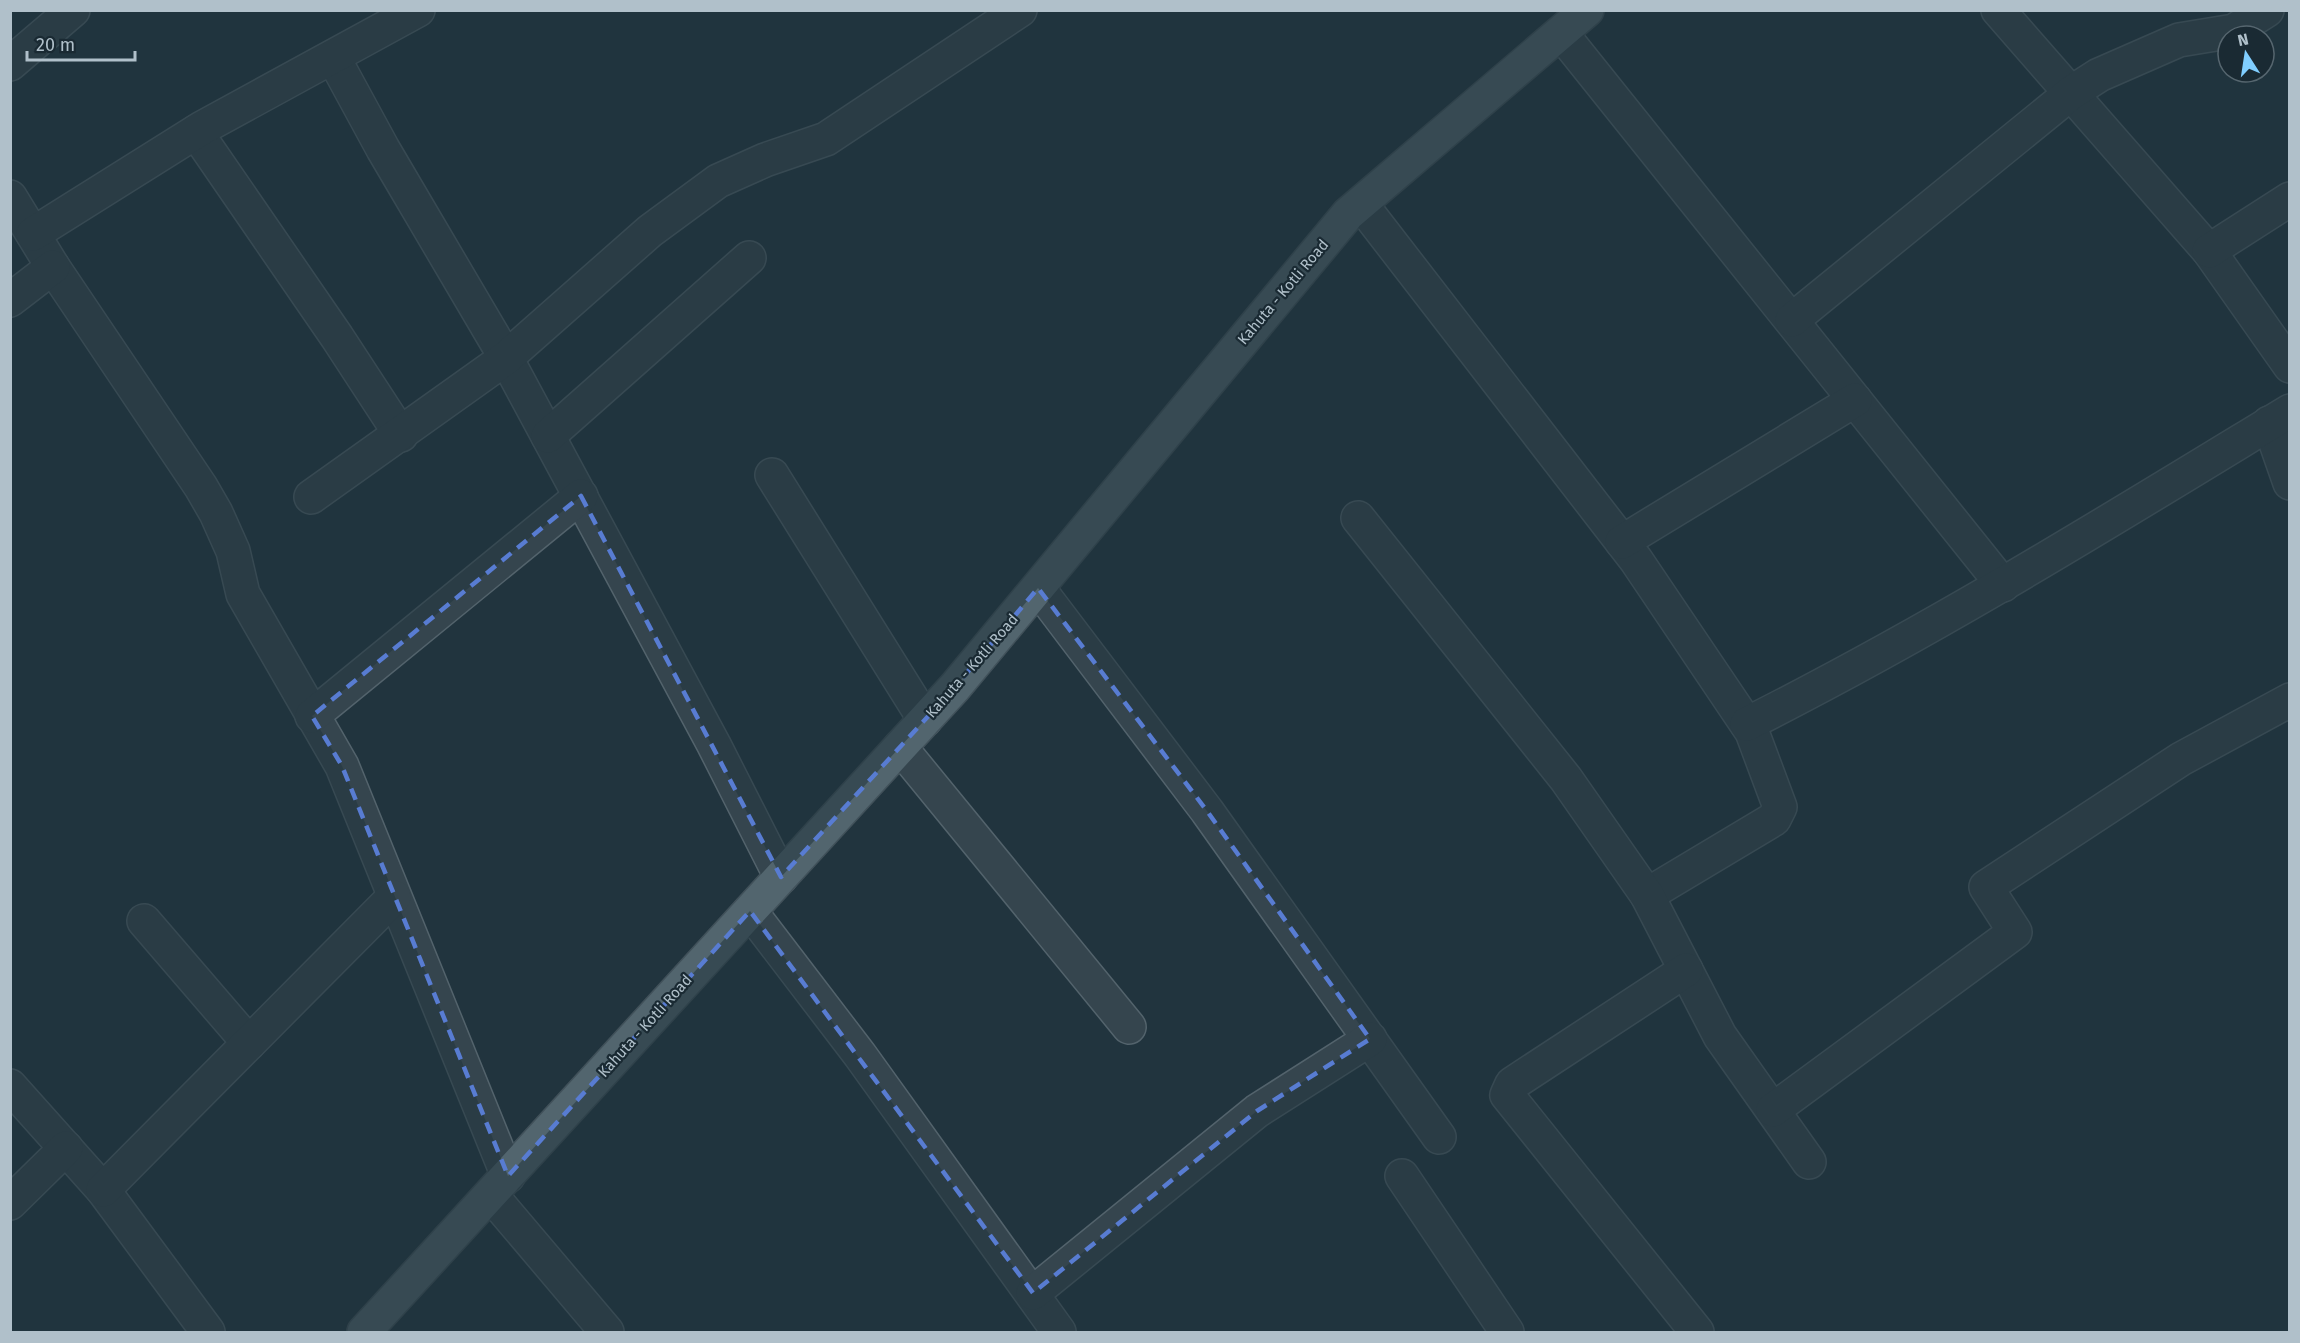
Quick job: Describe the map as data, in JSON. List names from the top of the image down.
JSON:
{
  "streets": {
    "main road": ["Kahuta - Kotli Road"]
  },
  "scale_bar": "20 m",
  "north": "top"
}
